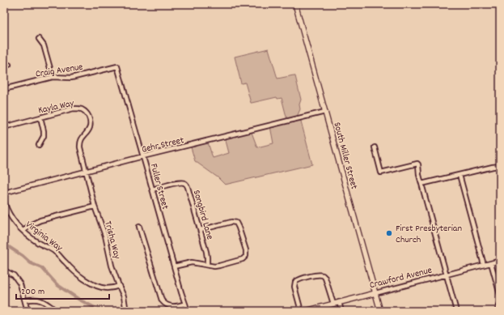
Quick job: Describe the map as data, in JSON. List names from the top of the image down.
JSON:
{
  "streets": {
    "street": [
      "Craig Avenue",
      "Kayla Way",
      "Gehr Street",
      "South Miller Street",
      "Fuller Street",
      "Songbird Lane",
      "Virginia Way",
      "Trisha Way",
      "Crawford Avenue"
    ]
  },
  "crossings": [
    ["Craig Avenue", "Fuller Street"],
    ["Kayla Way", "Gehr Street"],
    ["Kayla Way", "Trisha Way"],
    ["Gehr Street", "South Miller Street"],
    ["Gehr Street", "Fuller Street"],
    ["Gehr Street", "Trisha Way"],
    ["South Miller Street", "Crawford Avenue"],
    ["Fuller Street", "Songbird Lane"],
    ["Virginia Way", "Trisha Way"]
  ],
  "places": ["First Presbyterian Church"],
  "scale_bar": "200 m"
}
